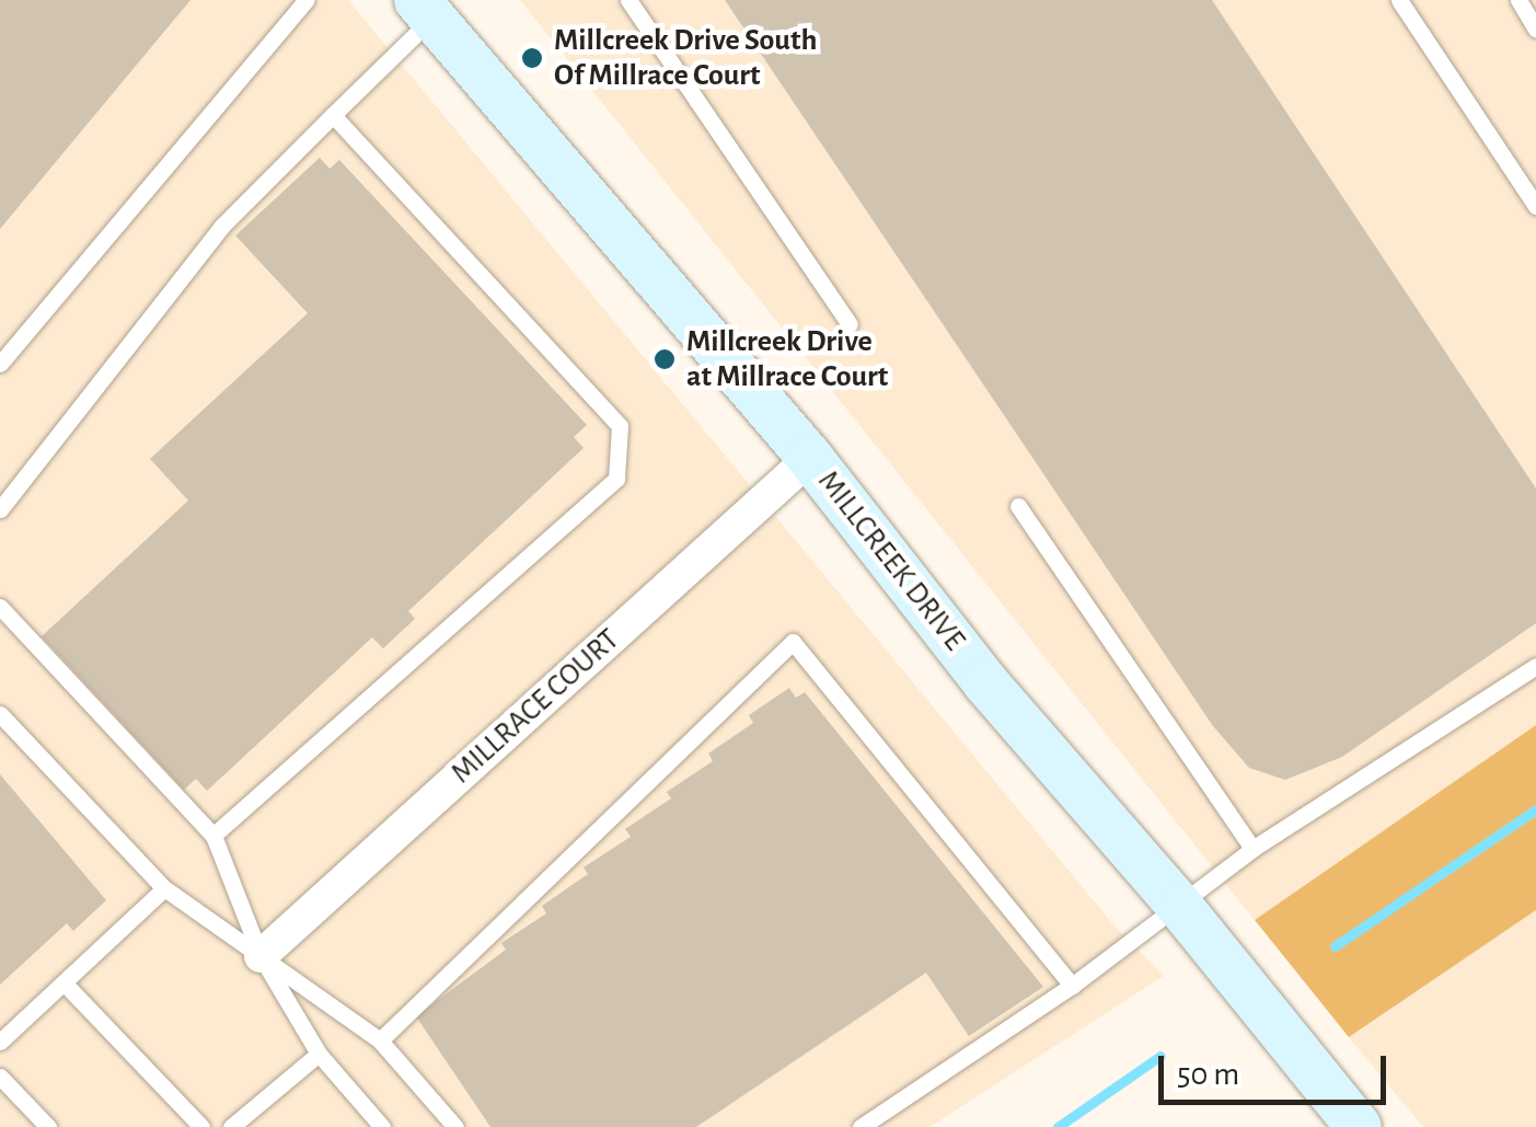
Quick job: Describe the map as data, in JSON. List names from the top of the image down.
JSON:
{
  "streets": {
    "street": ["MILLCREEK DRIVE", "MILLRACE COURT"]
  },
  "crossings": [
    ["MILLCREEK DRIVE", "MILLRACE COURT"]
  ],
  "places": ["Millcreek Drive South Of Millrace Court", "Millcreek Drive at Millrace Court"],
  "scale_bar": "50 m"
}
